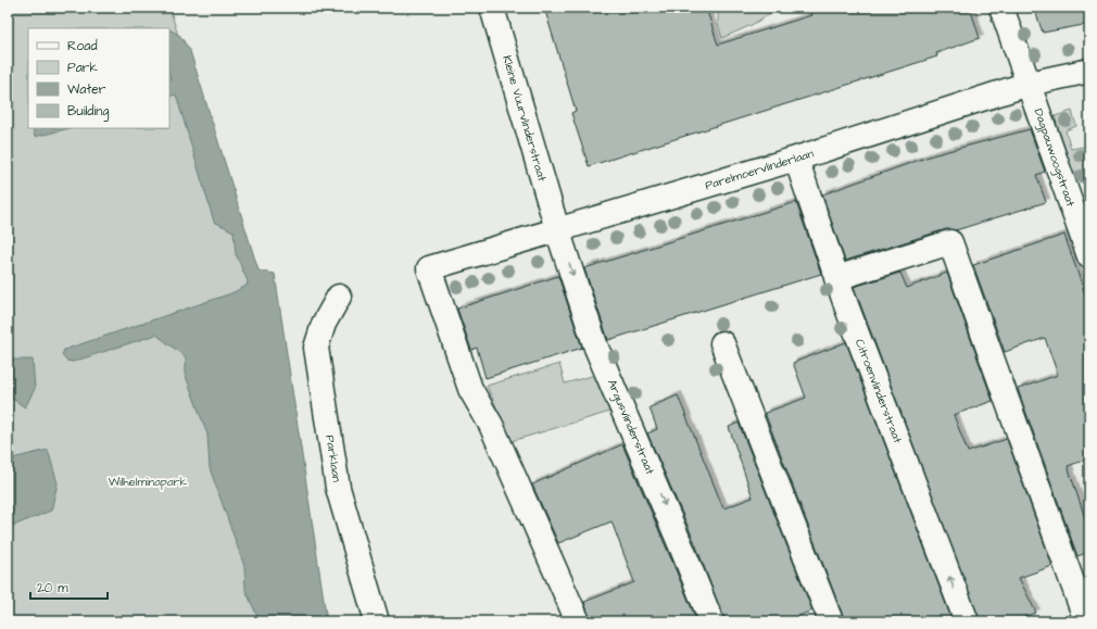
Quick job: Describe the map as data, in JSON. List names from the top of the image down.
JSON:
{
  "streets": {
    "street": [
      "Kleine Vuurvlinderstraat",
      "Dagpauwoogstraat",
      "Parelmoervlinderlaan",
      "Citroenvlinderstraat",
      "Argusvlinderstraat",
      "Parklaan"
    ]
  },
  "crossings": [
    ["Kleine Vuurvlinderstraat", "Parelmoervlinderlaan"],
    ["Kleine Vuurvlinderstraat", "Argusvlinderstraat"],
    ["Dagpauwoogstraat", "Parelmoervlinderlaan"],
    ["Parelmoervlinderlaan", "Citroenvlinderstraat"],
    ["Parelmoervlinderlaan", "Argusvlinderstraat"]
  ],
  "parks": ["Wilhelminapark"],
  "legend": [
    "Road",
    "Park",
    "Water",
    "Building"
  ],
  "scale_bar": "20 m"
}
